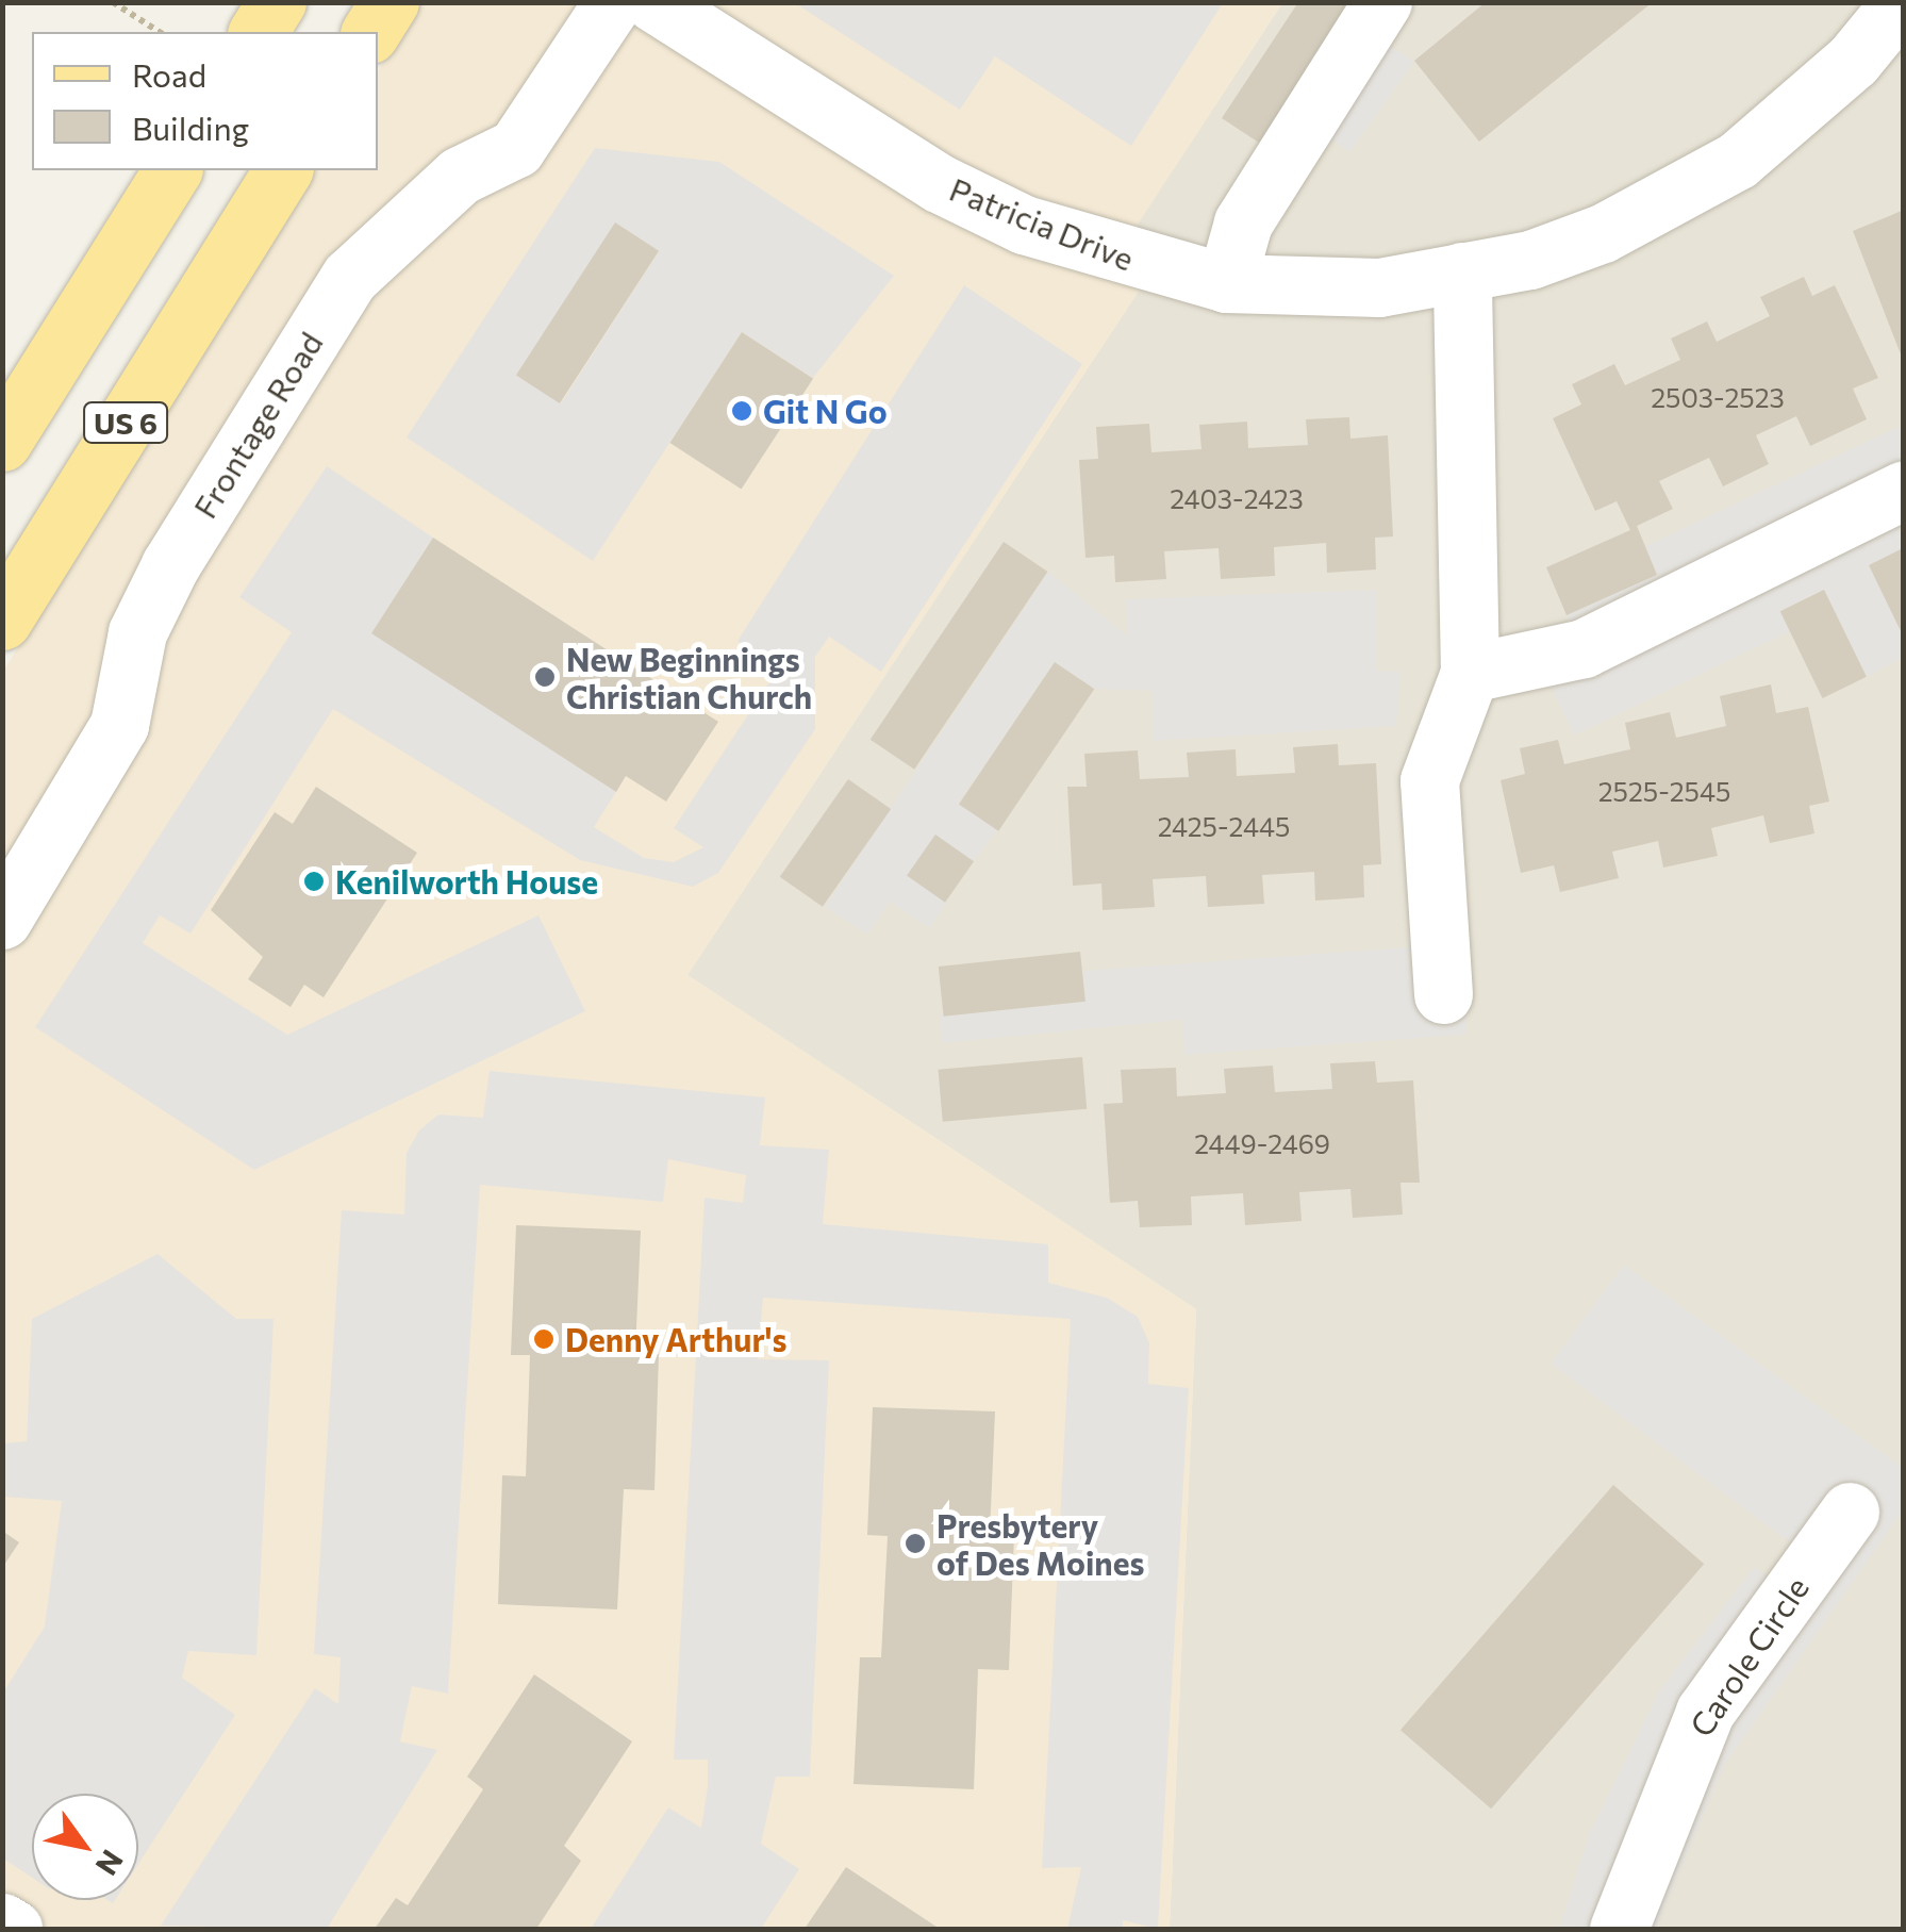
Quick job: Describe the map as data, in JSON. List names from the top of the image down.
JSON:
{
  "streets": {
    "main road": ["US 6"],
    "street": ["Patricia Drive", "Frontage Road", "Carole Circle"]
  },
  "places": [
    "Git N Go",
    "New Beginnings Christian Church",
    "Kenilworth House",
    "Denny Arthur's",
    "Presbytery of Des Moines"
  ],
  "house_numbers": [
    "2503-2523",
    "2403-2423",
    "2525-2545",
    "2425-2445",
    "2449-2469"
  ],
  "legend": ["Road", "Building"],
  "north": "bottom right"
}
